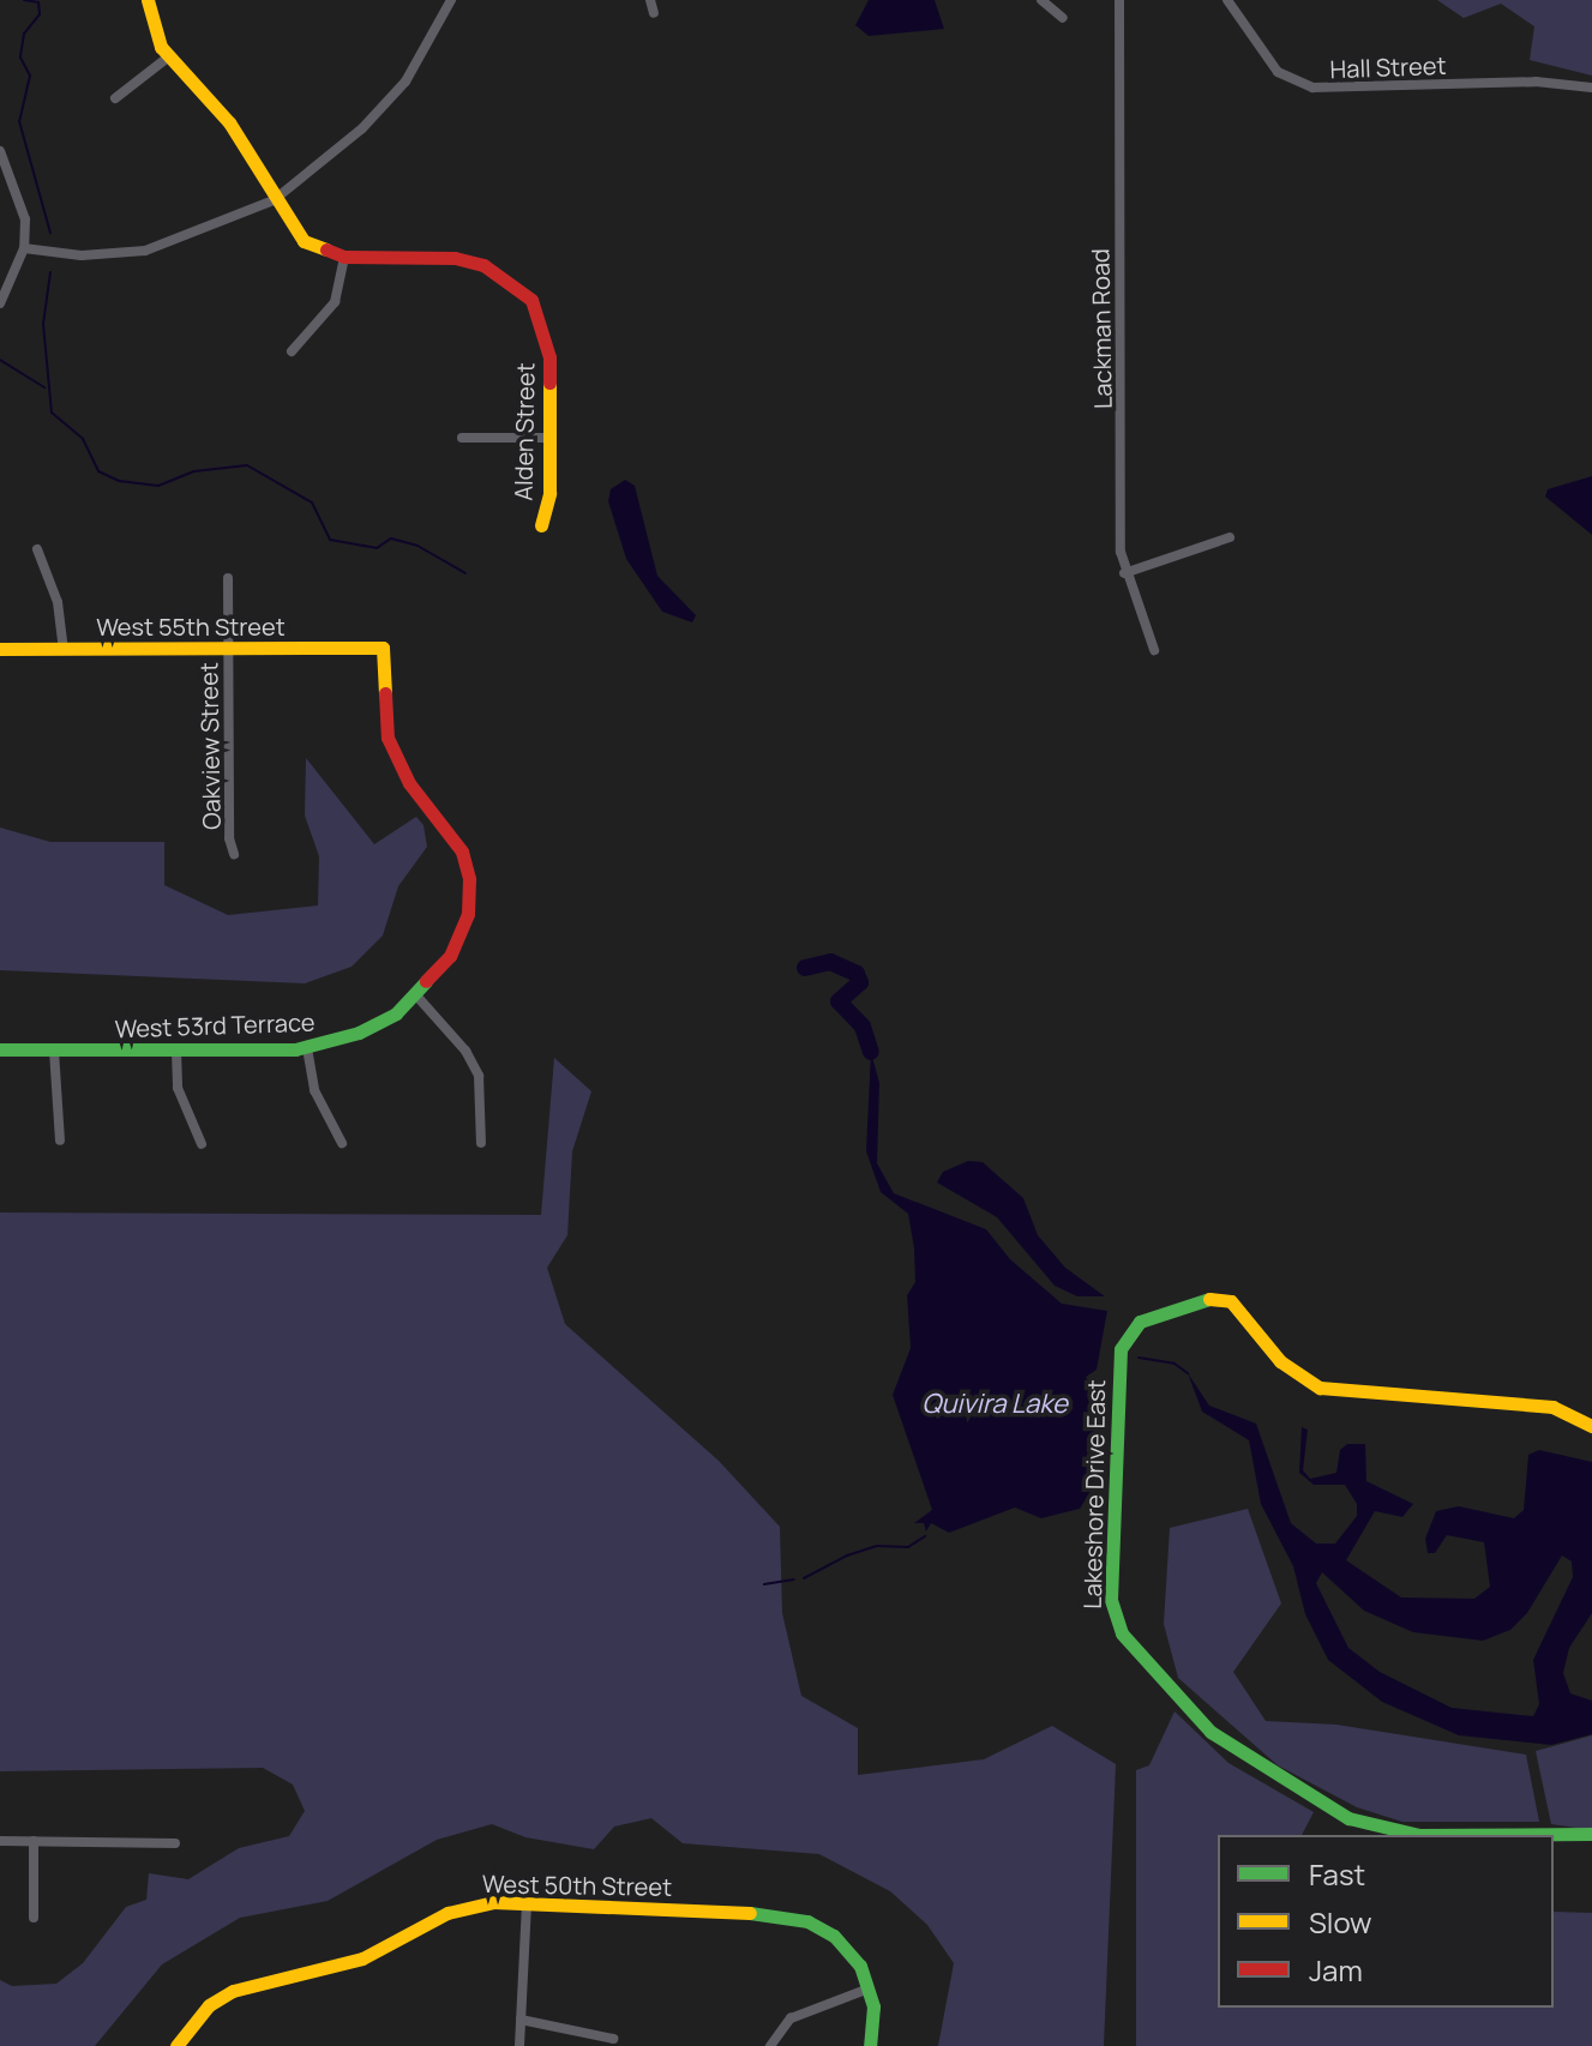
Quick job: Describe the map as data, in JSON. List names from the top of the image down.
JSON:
{
  "streets": {
    "street": [
      "Hall Street",
      "Lackman Road",
      "Alden Street",
      "West 55th Street",
      "Oakview Street",
      "West 53rd Terrace",
      "Lakeshore Drive East",
      "West 50th Street"
    ]
  },
  "crossings": [
    ["West 55th Street", "Oakview Street"],
    ["West 55th Street", "West 53rd Terrace"]
  ],
  "water": ["Quivira Lake"],
  "legend": ["Fast", "Slow", "Jam"]
}
